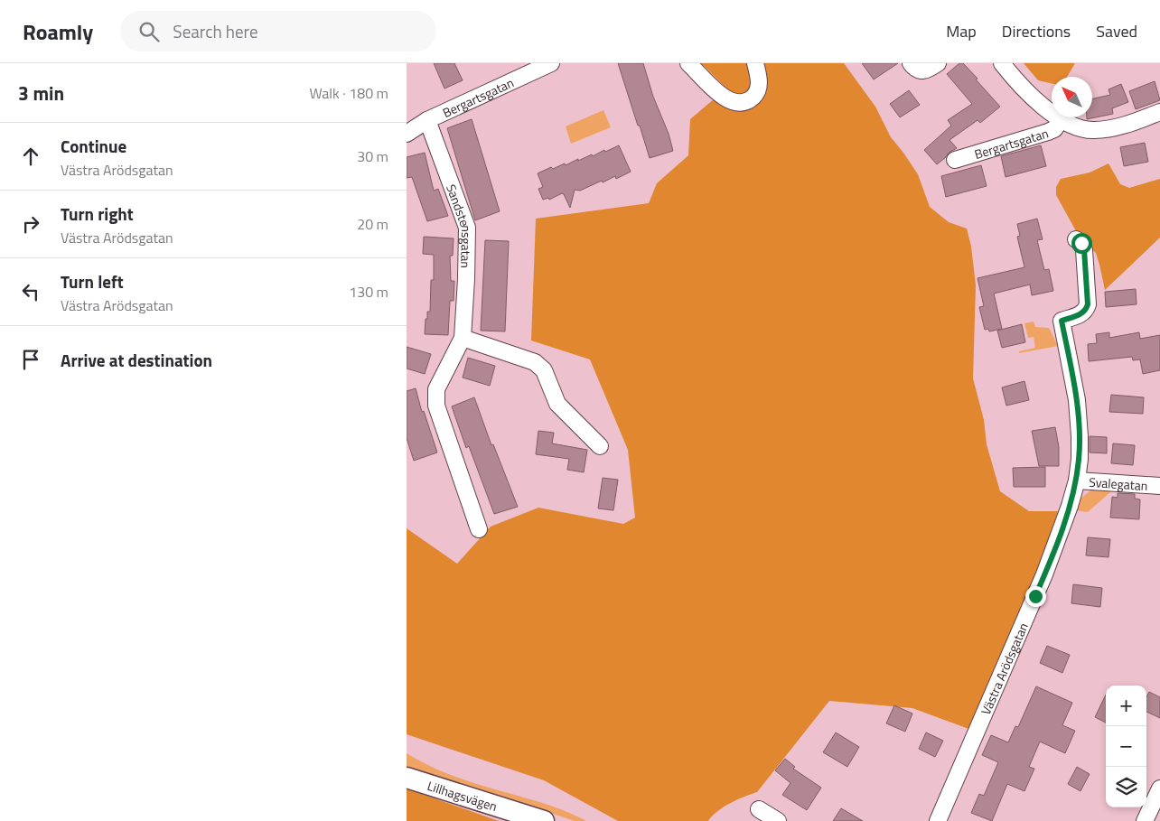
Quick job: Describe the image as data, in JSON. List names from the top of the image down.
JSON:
{
  "streets": {
    "street": [
      "Bergartsgatan",
      "Sandstensgatan",
      "Svalegatan",
      "Västra Arödsgatan",
      "Lillhagsvägen"
    ]
  },
  "crossings": [
    ["Bergartsgatan", "Sandstensgatan"],
    ["Svalegatan", "Västra Arödsgatan"]
  ],
  "north": "top left",
  "page": {
    "header": "Roamly",
    "search": "Search here",
    "nav": ["Map", "Directions", "Saved"],
    "heading": ["3 min", "Walk · 180 m"],
    "list": [
      ["Continue", "Västra Arödsgatan", "30 m"],
      ["Turn right", "Västra Arödsgatan", "20 m"],
      ["Turn left", "Västra Arödsgatan", "130 m"],
      "Arrive at destination"
    ],
    "map_buttons": ["+", "−"]
  }
}
